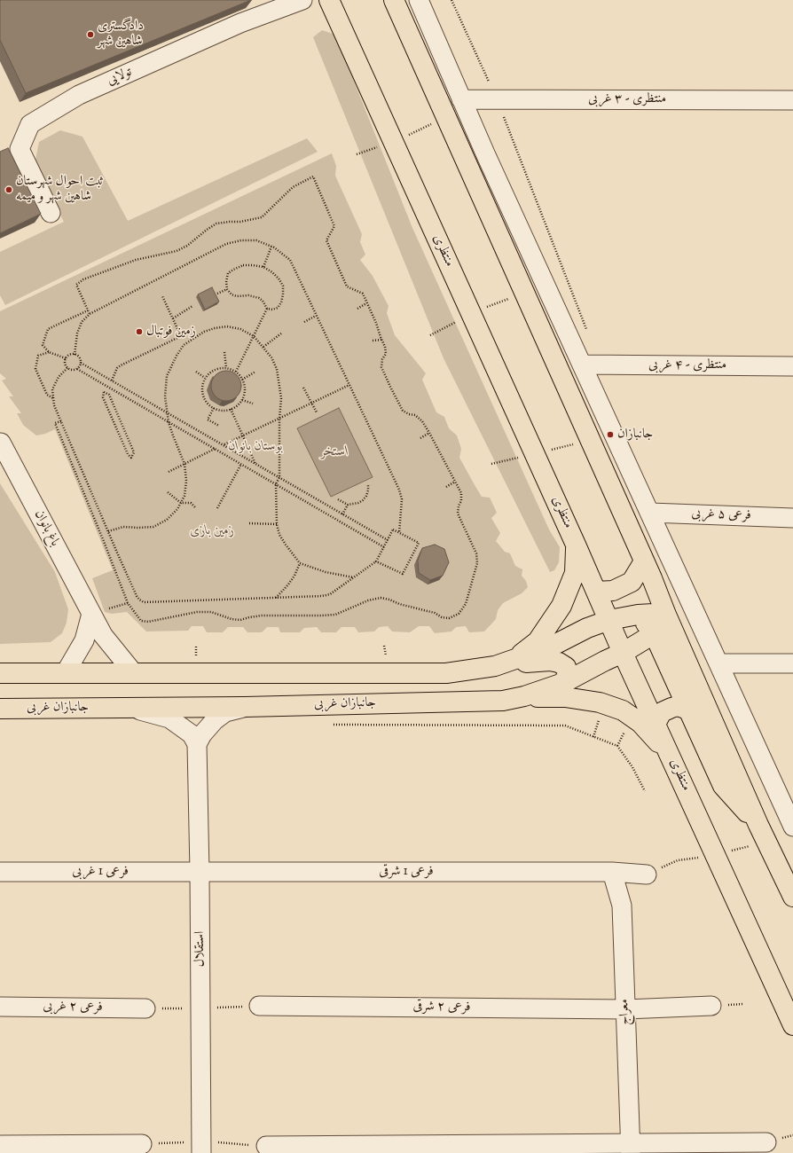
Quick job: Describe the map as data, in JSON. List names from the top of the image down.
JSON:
{
  "streets": {
    "main road": ["منتظری", "جانبازان غربی"],
    "street": [
      "تولایی",
      "منتظری - ۳ غربی",
      "منتظری - ۴ غربی",
      "فرعی ۵ غربی",
      "باغ بانوان",
      "فرعی 1 غربی",
      "فرعی 1 شرقی",
      "استقلال",
      "فرعی ۲ غربی",
      "فرعی ۲ شرقی",
      "معراج"
    ]
  },
  "crossings": [
    ["منتظری", "جانبازان غربی"],
    ["فرعی 1 غربی", "فرعی 1 شرقی"],
    ["فرعی 1 غربی", "استقلال"],
    ["فرعی 1 شرقی", "استقلال"],
    ["فرعی 1 شرقی", "معراج"],
    ["فرعی ۲ شرقی", "معراج"]
  ],
  "water": ["استخر"],
  "parks": ["بوستان بانوان", "زمین بازی"],
  "places": [
    "دادگستری شاهین شهر",
    "ثبت احوال شهرستان شاهین شهر و میمه",
    "زمین فوتبال",
    "جانبازان"
  ]
}
